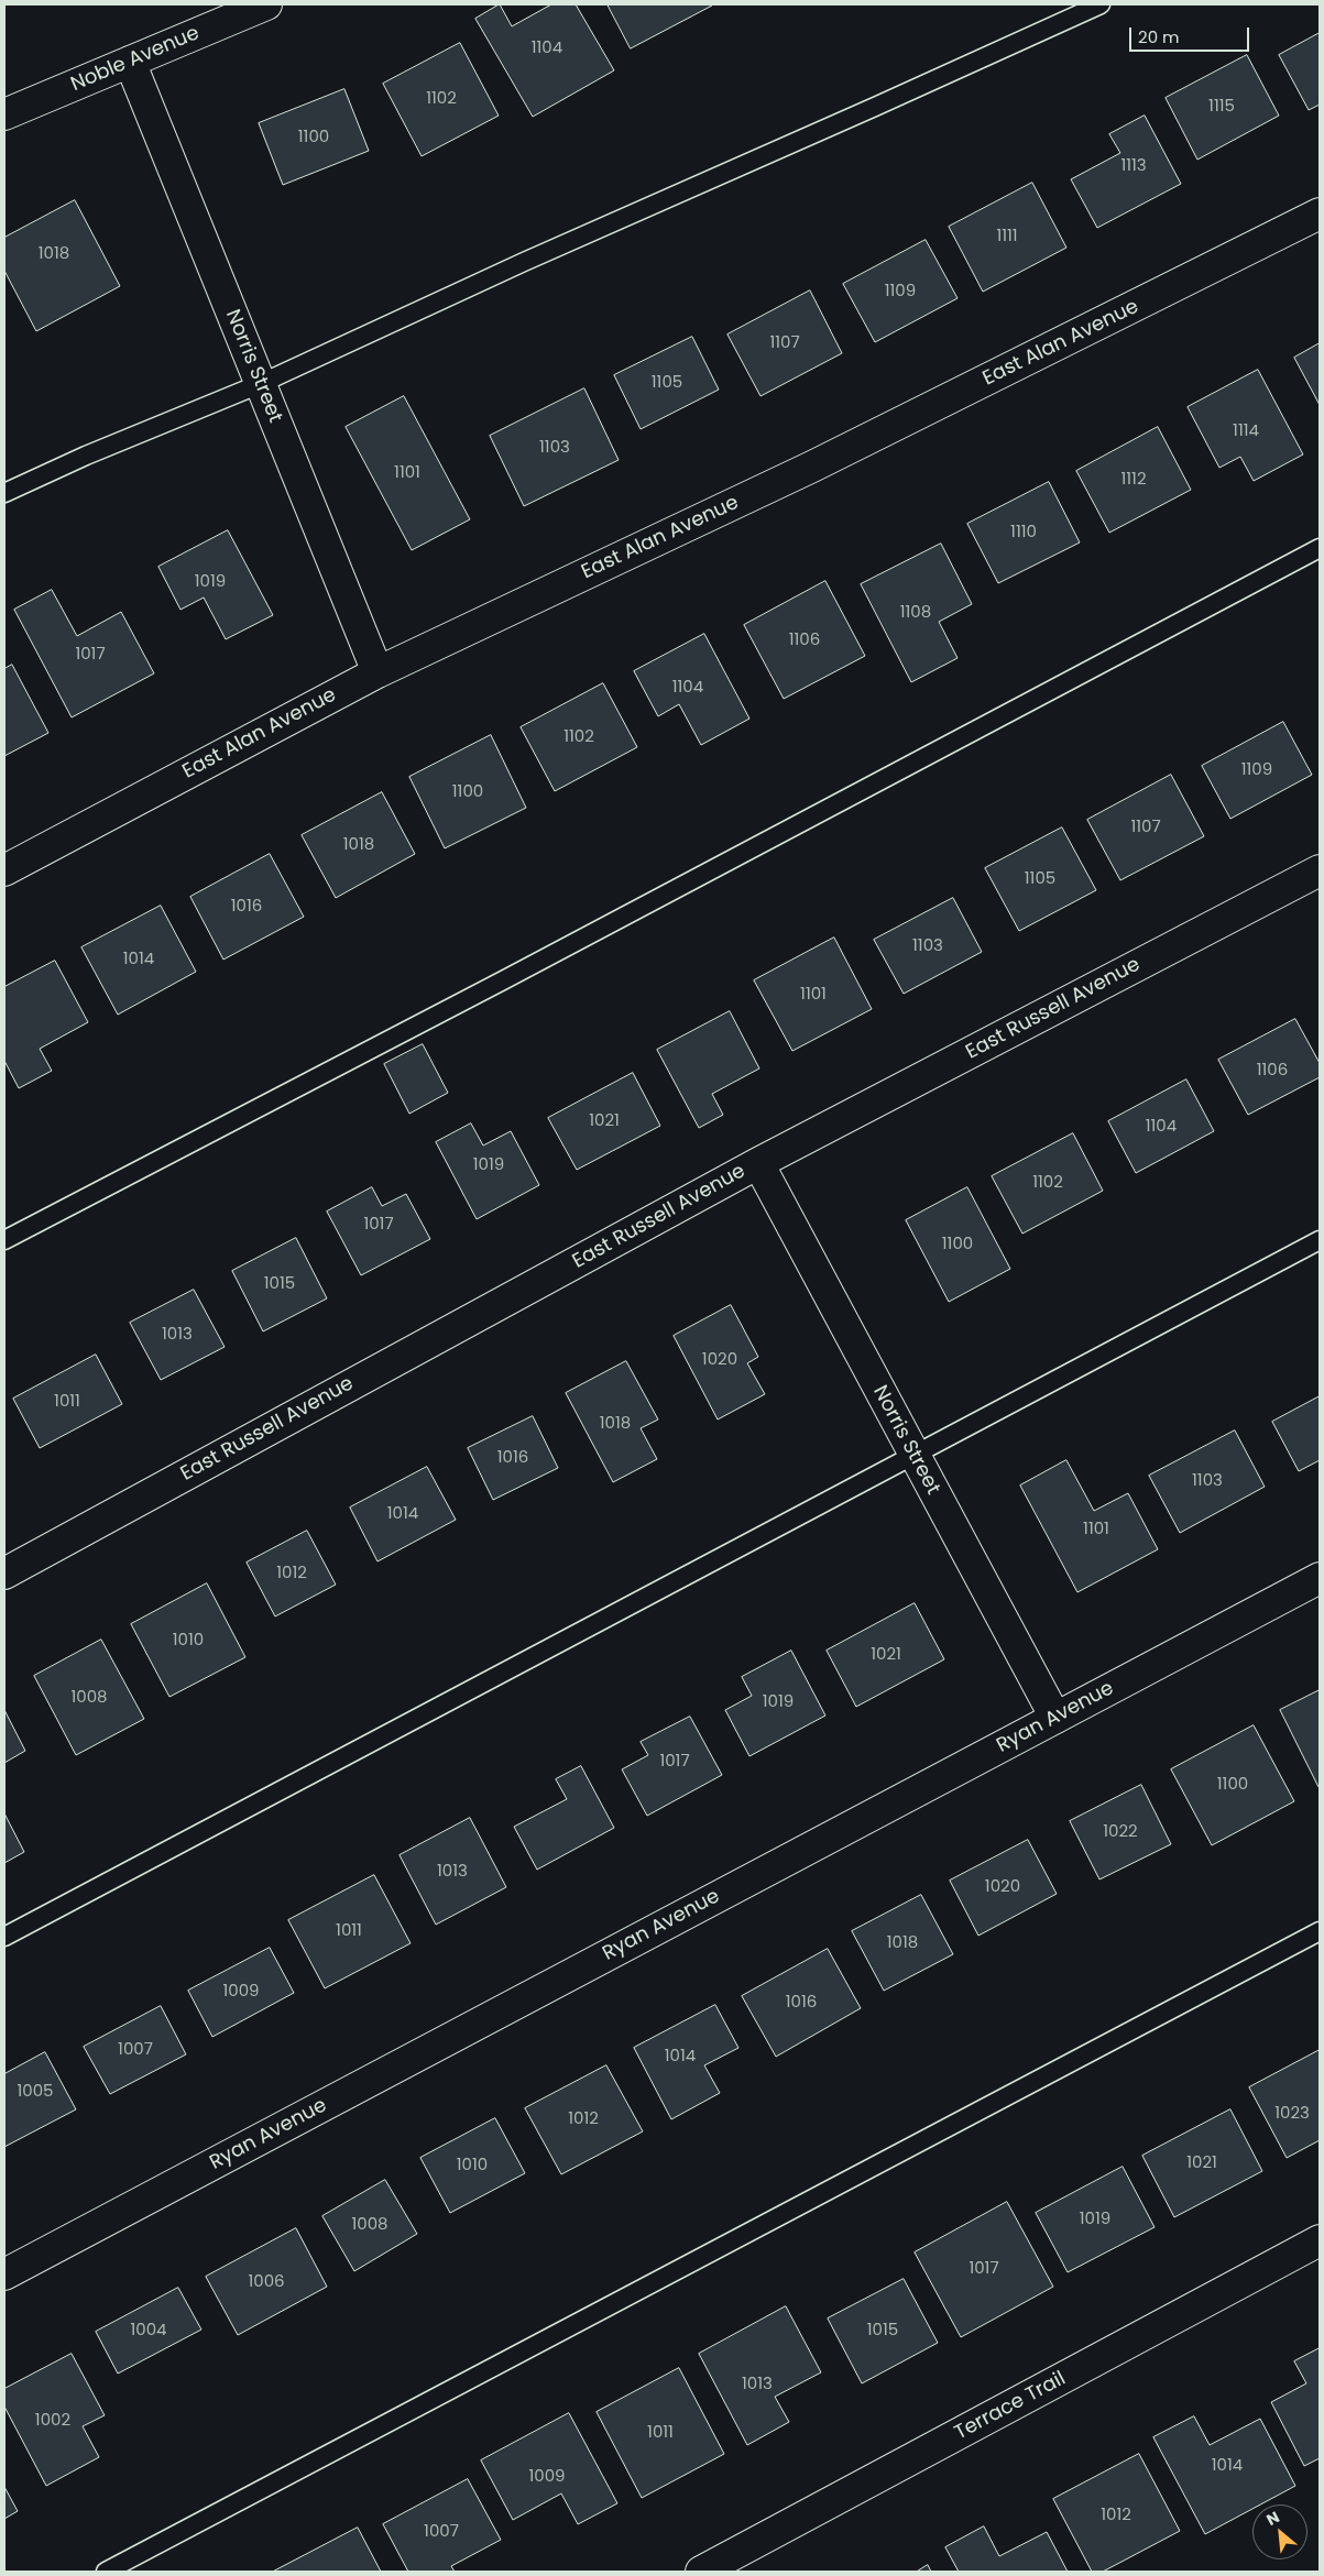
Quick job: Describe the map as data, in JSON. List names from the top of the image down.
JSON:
{
  "streets": {
    "street": [
      "Noble Avenue",
      "East Alan Avenue",
      "Norris Street",
      "East Russell Avenue",
      "Ryan Avenue",
      "Terrace Trail"
    ]
  },
  "crossings": [
    ["Noble Avenue", "Norris Street"],
    ["East Alan Avenue", "Norris Street"],
    ["Norris Street", "East Russell Avenue"],
    ["Norris Street", "Ryan Avenue"]
  ],
  "house_numbers": [
    "1104",
    "1102",
    "1115",
    "1100",
    "1113",
    "1111",
    "1018",
    "1109",
    "1107",
    "1105",
    "1114",
    "1103",
    "1101",
    "1112",
    "1110",
    "1019",
    "1108",
    "1106",
    "1017",
    "1104",
    "1102",
    "1109",
    "1100",
    "1107",
    "1018",
    "1105",
    "1016",
    "1103",
    "1014",
    "1101",
    "1106",
    "1021",
    "1104",
    "1019",
    "1102",
    "1017",
    "1100",
    "1015",
    "1013",
    "1020",
    "1011",
    "1018",
    "1016",
    "1103",
    "1014",
    "1101",
    "1012",
    "1010",
    "1021",
    "1008",
    "1019",
    "1017",
    "1100",
    "1022",
    "1013",
    "1020",
    "1011",
    "1018",
    "1009",
    "1016",
    "1007",
    "1014",
    "1005",
    "1023",
    "1012",
    "1021",
    "1010",
    "1019",
    "1008",
    "1017",
    "1006",
    "1004",
    "1015",
    "1013",
    "1002",
    "1011",
    "1014",
    "1009",
    "1012",
    "1007"
  ],
  "scale_bar": "20 m",
  "north": "top left"
}
